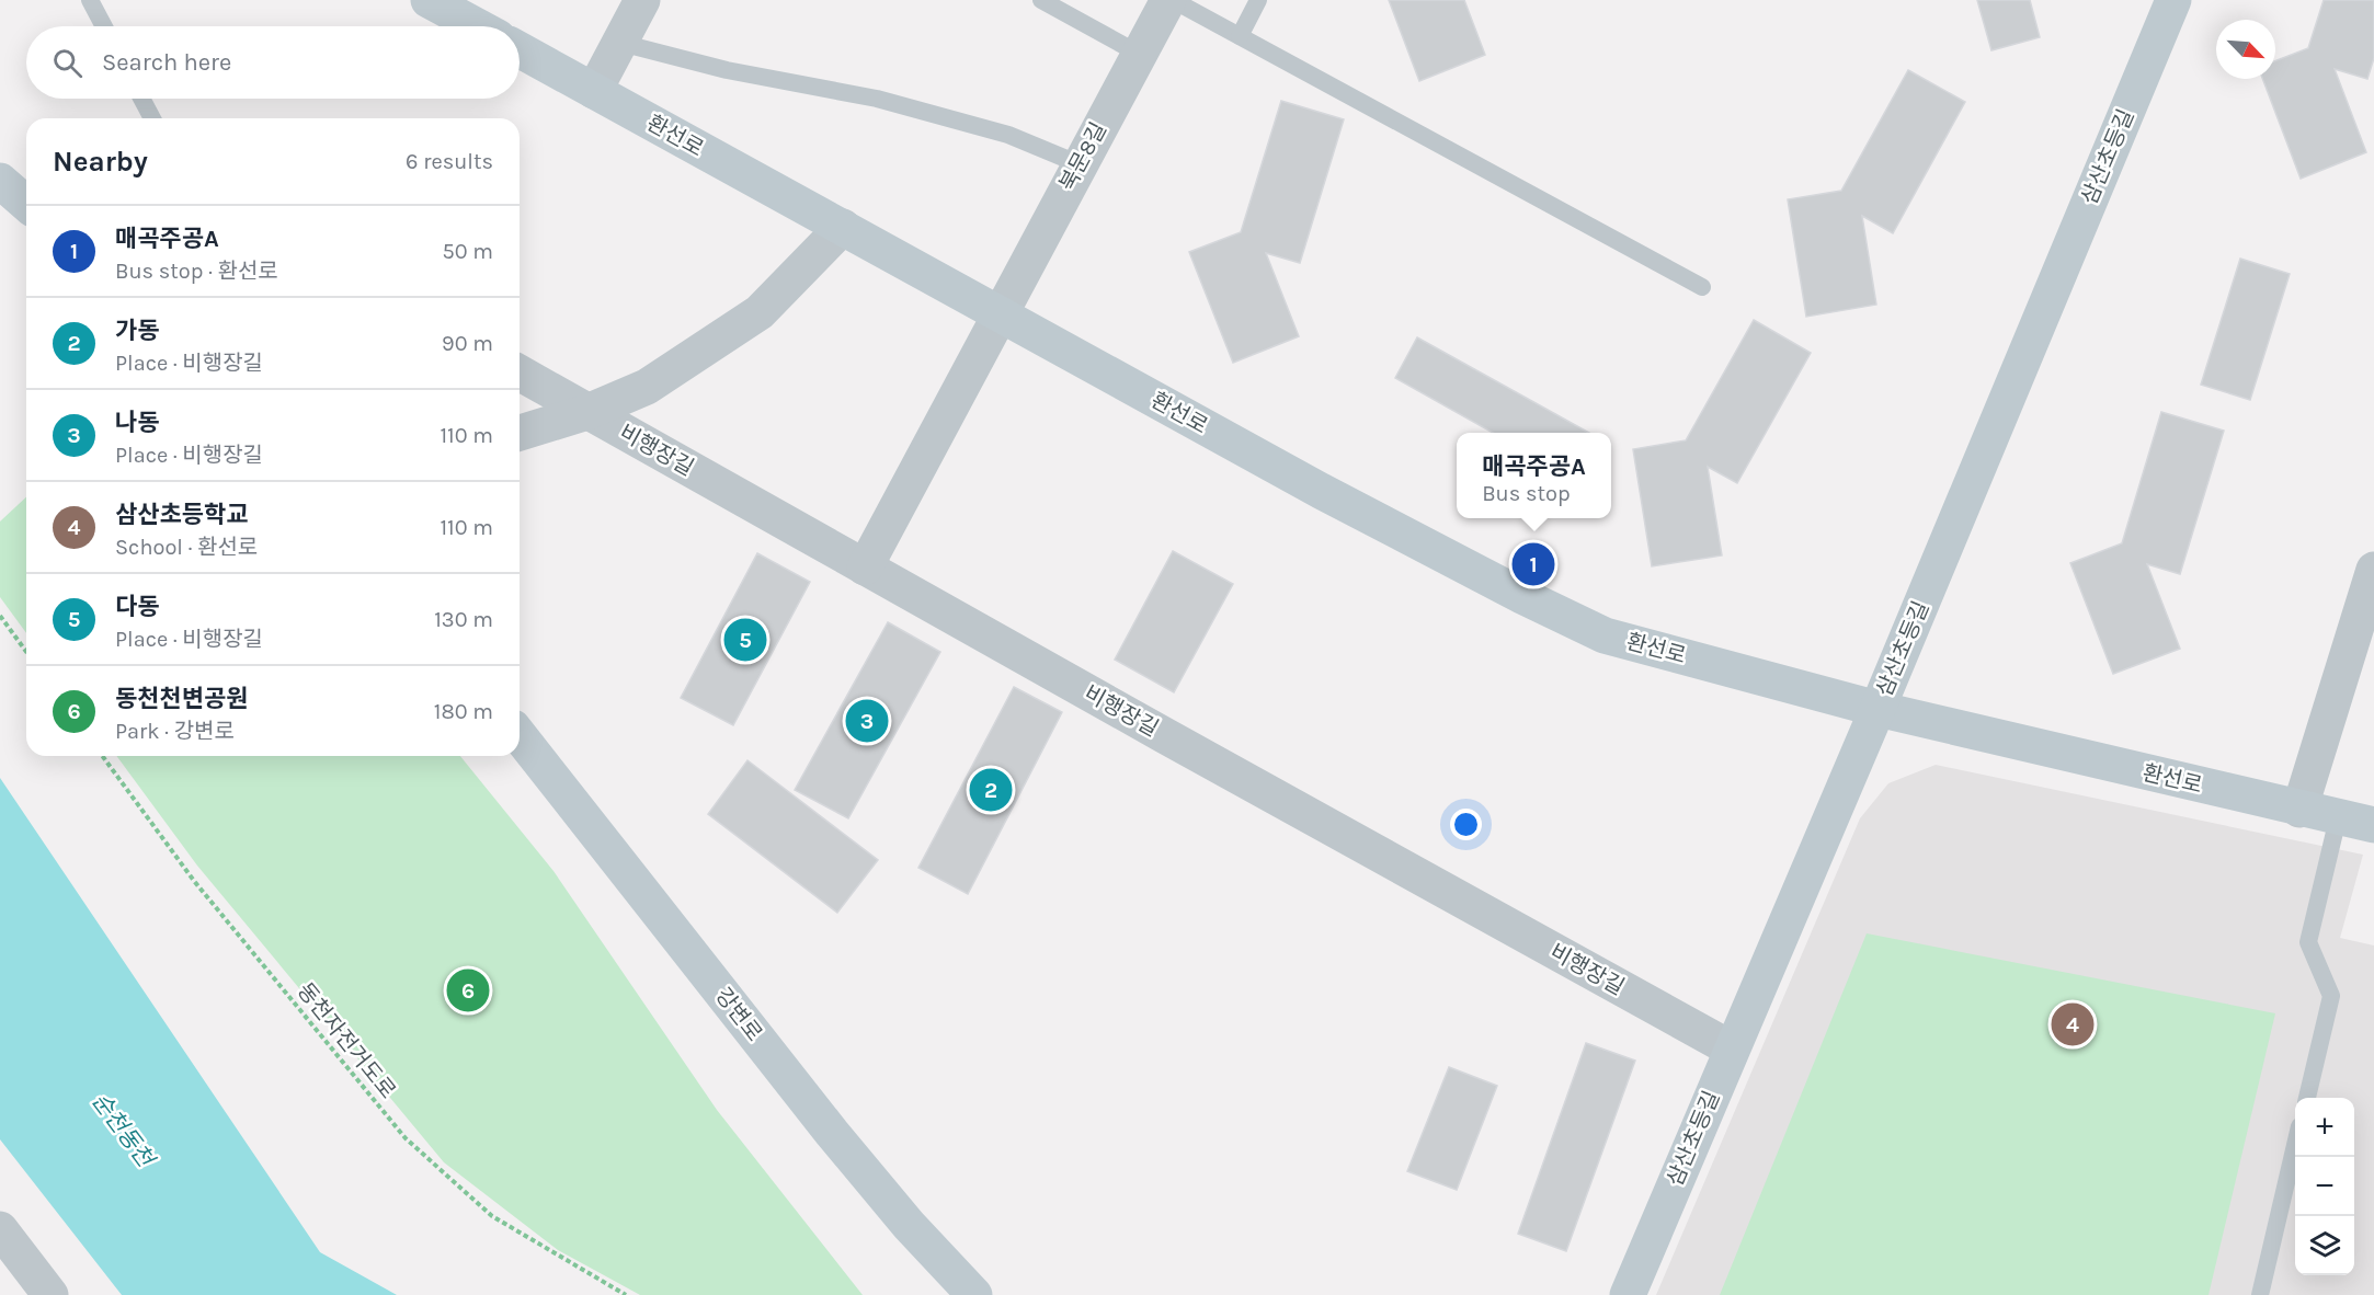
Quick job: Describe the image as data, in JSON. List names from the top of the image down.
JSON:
{
  "streets": {
    "street": [
      "환선로",
      "북문8길",
      "삼산초등길",
      "비행장길",
      "강변로"
    ],
    "path": ["동천자전거도로"]
  },
  "crossings": [
    ["환선로", "북문8길"],
    ["환선로", "삼산초등길"],
    ["삼산초등길", "비행장길"]
  ],
  "water": ["순천동천"],
  "north": "bottom right",
  "page": {
    "search": "Search here",
    "heading": ["Nearby", "6 results"],
    "list": [
      {
        "mark": "1",
        "name": "매곡주공A",
        "note": "Bus stop · 환선로",
        "value": "50 m"
      },
      {
        "mark": "2",
        "name": "가동",
        "note": "Place · 비행장길",
        "value": "90 m"
      },
      {
        "mark": "3",
        "name": "나동",
        "note": "Place · 비행장길",
        "value": "110 m"
      },
      {
        "mark": "4",
        "name": "삼산초등학교",
        "note": "School · 환선로",
        "value": "110 m"
      },
      {
        "mark": "5",
        "name": "다동",
        "note": "Place · 비행장길",
        "value": "130 m"
      },
      {
        "mark": "6",
        "name": "동천천변공원",
        "note": "Park · 강변로",
        "value": "180 m"
      }
    ],
    "popup": ["매곡주공A", "Bus stop"],
    "pins": [
      "1",
      "5",
      "3",
      "2",
      "6",
      "4"
    ],
    "map_buttons": ["+", "−"]
  }
}
